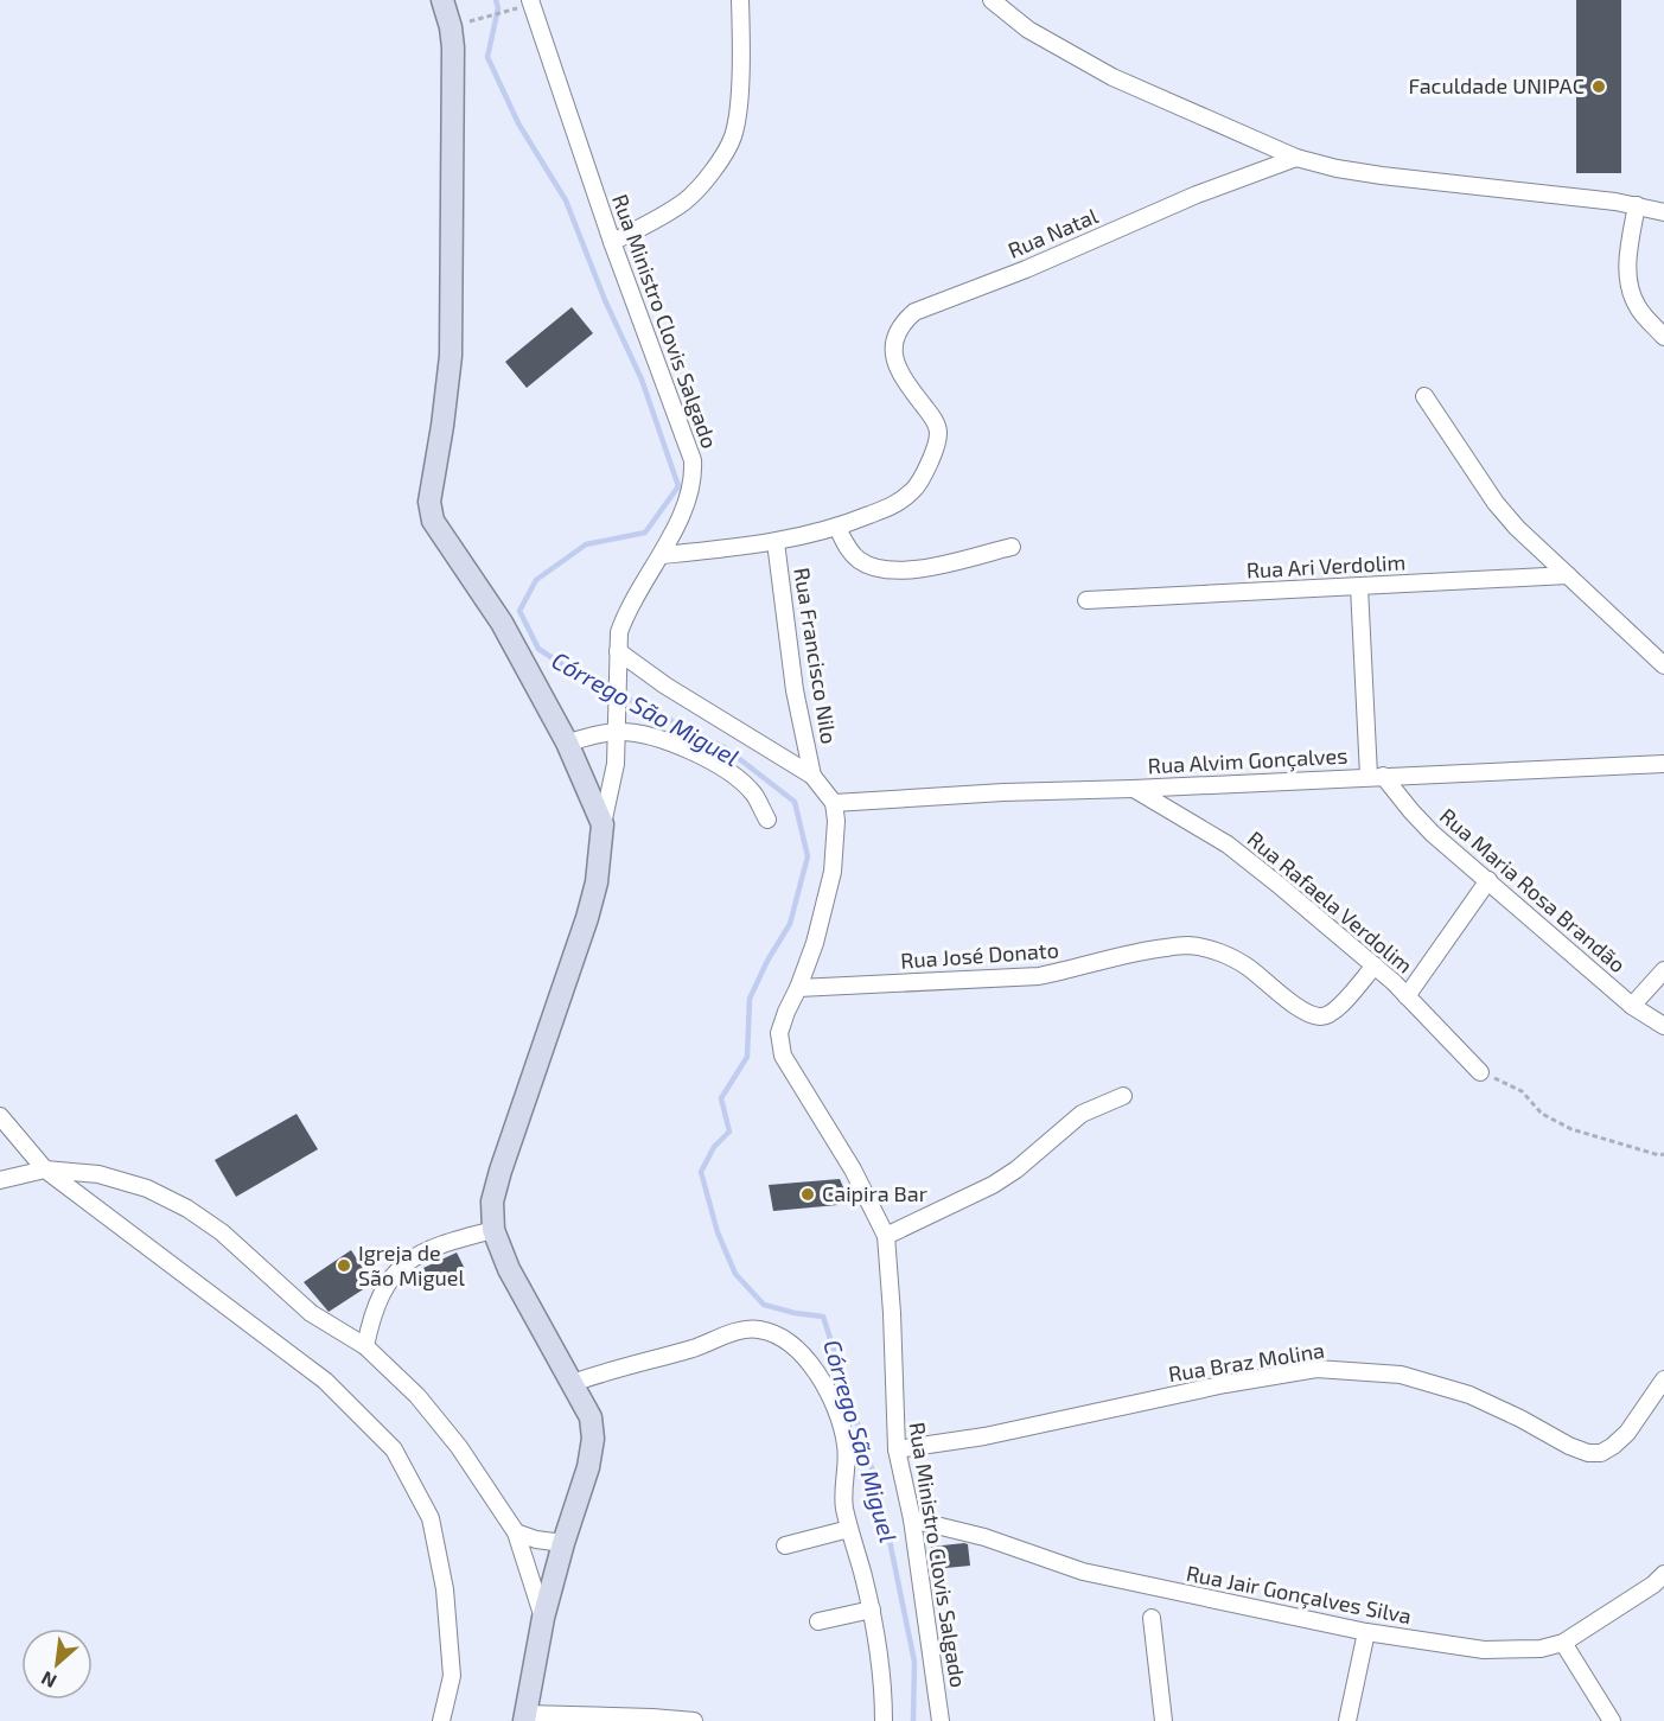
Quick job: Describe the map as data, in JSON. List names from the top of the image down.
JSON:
{
  "streets": {
    "street": [
      "Rua Natal",
      "Rua Ministro Clovis Salgado",
      "Rua Ari Verdolim",
      "Rua Francisco Nilo",
      "Rua Alvim Gonçalves",
      "Rua Maria Rosa Brandão",
      "Rua Rafaela Verdolim",
      "Rua José Donato",
      "Rua Braz Molina",
      "Rua Jair Gonçalves Silva"
    ]
  },
  "crossings": [
    ["Rua Natal", "Rua Ministro Clovis Salgado"],
    ["Rua Natal", "Rua Francisco Nilo"],
    ["Rua Ministro Clovis Salgado", "Rua Alvim Gonçalves"],
    ["Rua Ministro Clovis Salgado", "Rua José Donato"],
    ["Rua Ministro Clovis Salgado", "Rua Braz Molina"],
    ["Rua Ministro Clovis Salgado", "Rua Jair Gonçalves Silva"],
    ["Rua Alvim Gonçalves", "Rua Maria Rosa Brandão"],
    ["Rua Alvim Gonçalves", "Rua Rafaela Verdolim"],
    ["Rua Rafaela Verdolim", "Rua José Donato"]
  ],
  "water": ["Córrego São Miguel"],
  "places": ["Faculdade UNIPAC", "Caipira Bar", "Igreja de São Miguel"],
  "north": "bottom left"
}
